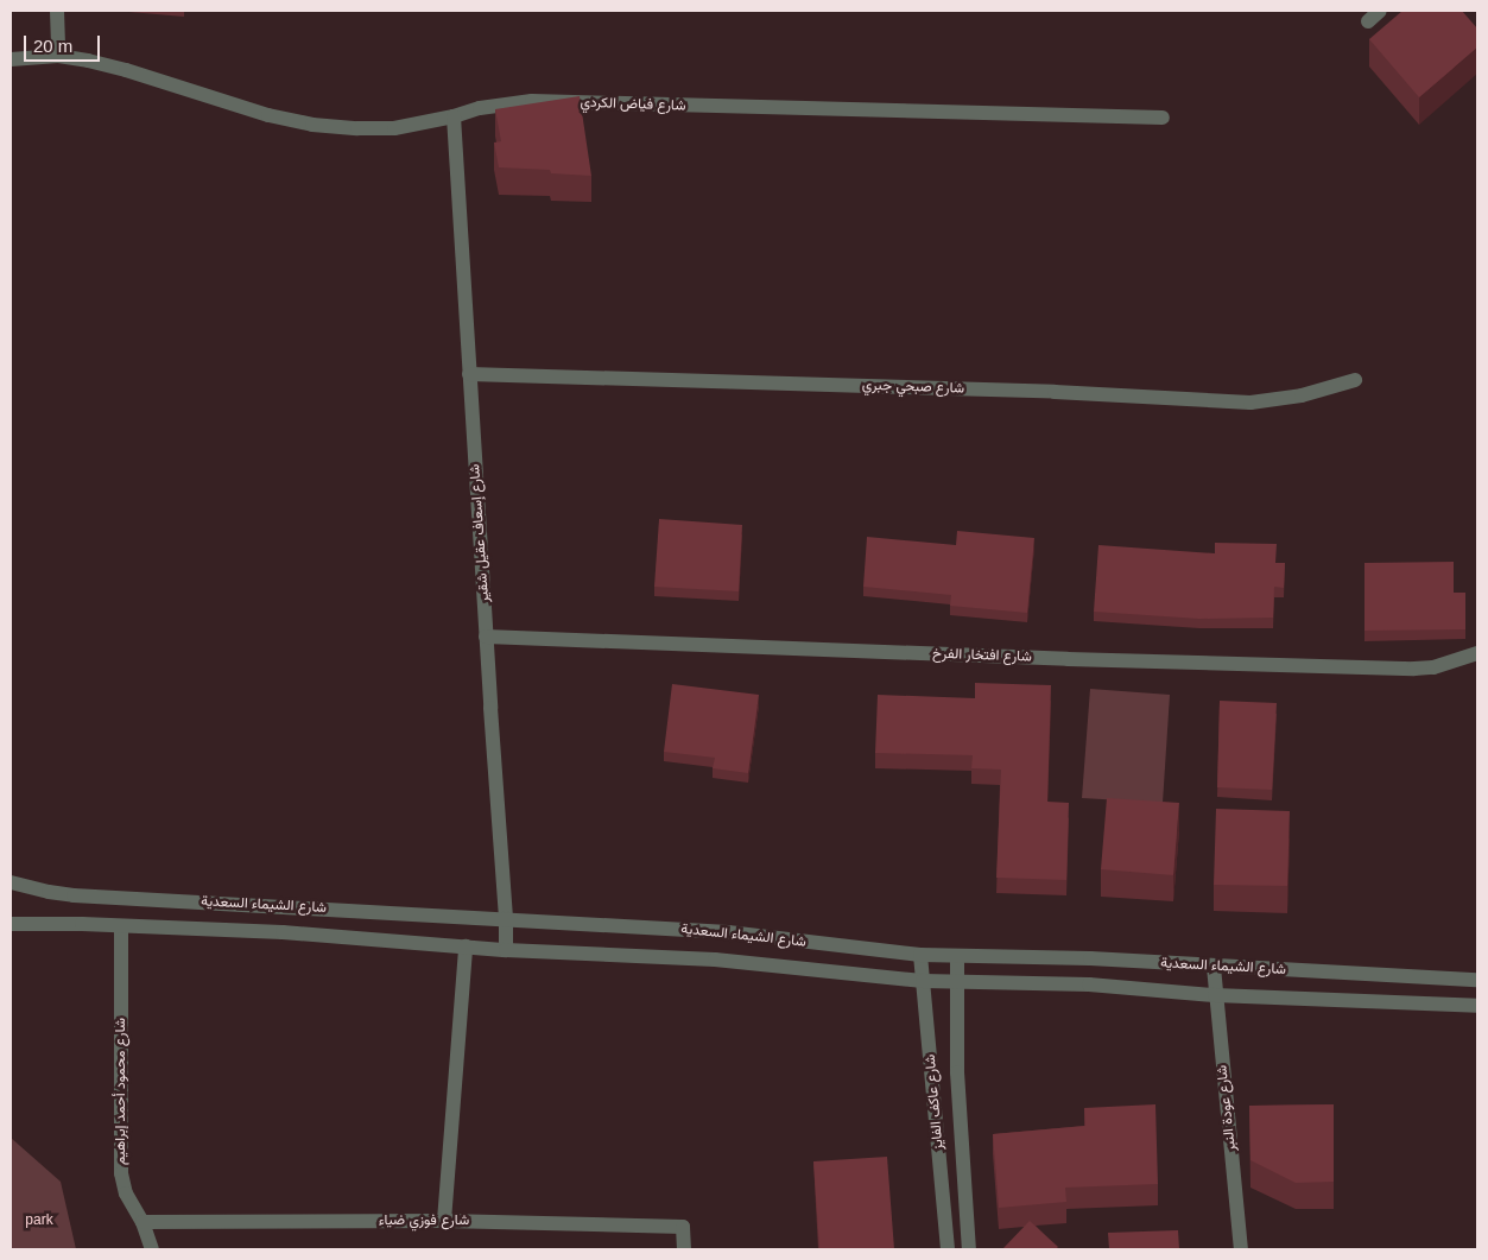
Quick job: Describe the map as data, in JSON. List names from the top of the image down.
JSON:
{
  "streets": {
    "street": [
      "شارع فياض الكردي",
      "شارع صبحي جبري",
      "شارع إسعاف عقيل شقير",
      "شارع افتخار الفرخ",
      "شارع الشيماء السعدية",
      "شارع محمود أحمد إبراهيم",
      "شارع عاكف الفايز",
      "شارع عودة النبر",
      "شارع فوزي ضياء"
    ]
  },
  "crossings": [
    ["شارع فياض الكردي", "شارع إسعاف عقيل شقير"],
    ["شارع صبحي جبري", "شارع إسعاف عقيل شقير"],
    ["شارع إسعاف عقيل شقير", "شارع افتخار الفرخ"],
    ["شارع إسعاف عقيل شقير", "شارع الشيماء السعدية"],
    ["شارع الشيماء السعدية", "شارع محمود أحمد إبراهيم"],
    ["شارع الشيماء السعدية", "شارع عاكف الفايز"],
    ["شارع الشيماء السعدية", "شارع عودة النبر"],
    ["شارع محمود أحمد إبراهيم", "شارع فوزي ضياء"]
  ],
  "parks": ["park"],
  "scale_bar": "20 m"
}
